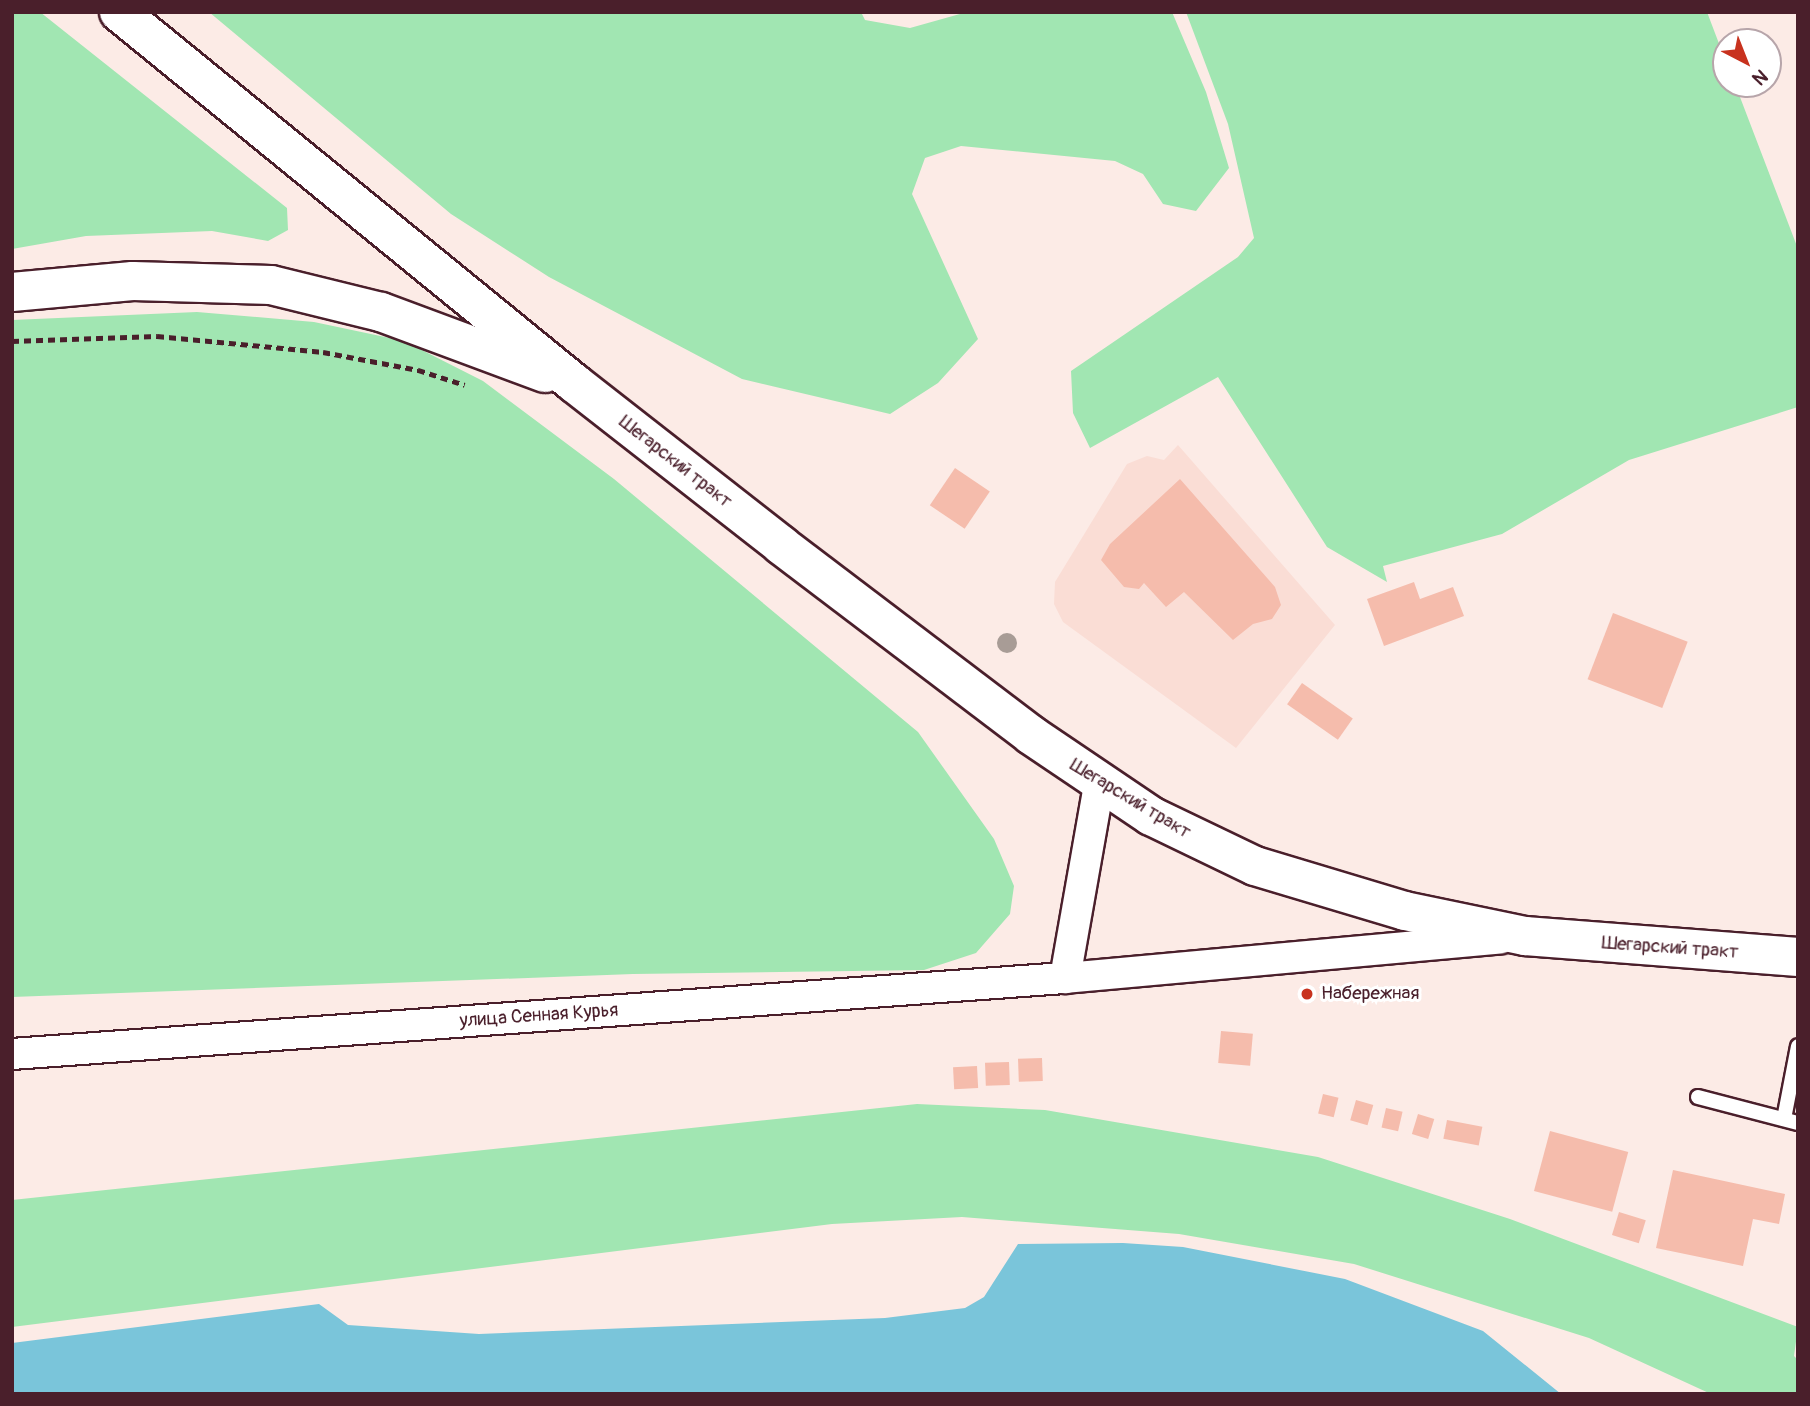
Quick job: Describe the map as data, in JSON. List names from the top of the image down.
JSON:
{
  "streets": {
    "main road": ["Шегарский тракт"],
    "street": ["улица Сенная Курья"]
  },
  "crossings": [
    ["Шегарский тракт", "улица Сенная Курья"]
  ],
  "places": ["Набережная"],
  "north": "bottom right"
}
